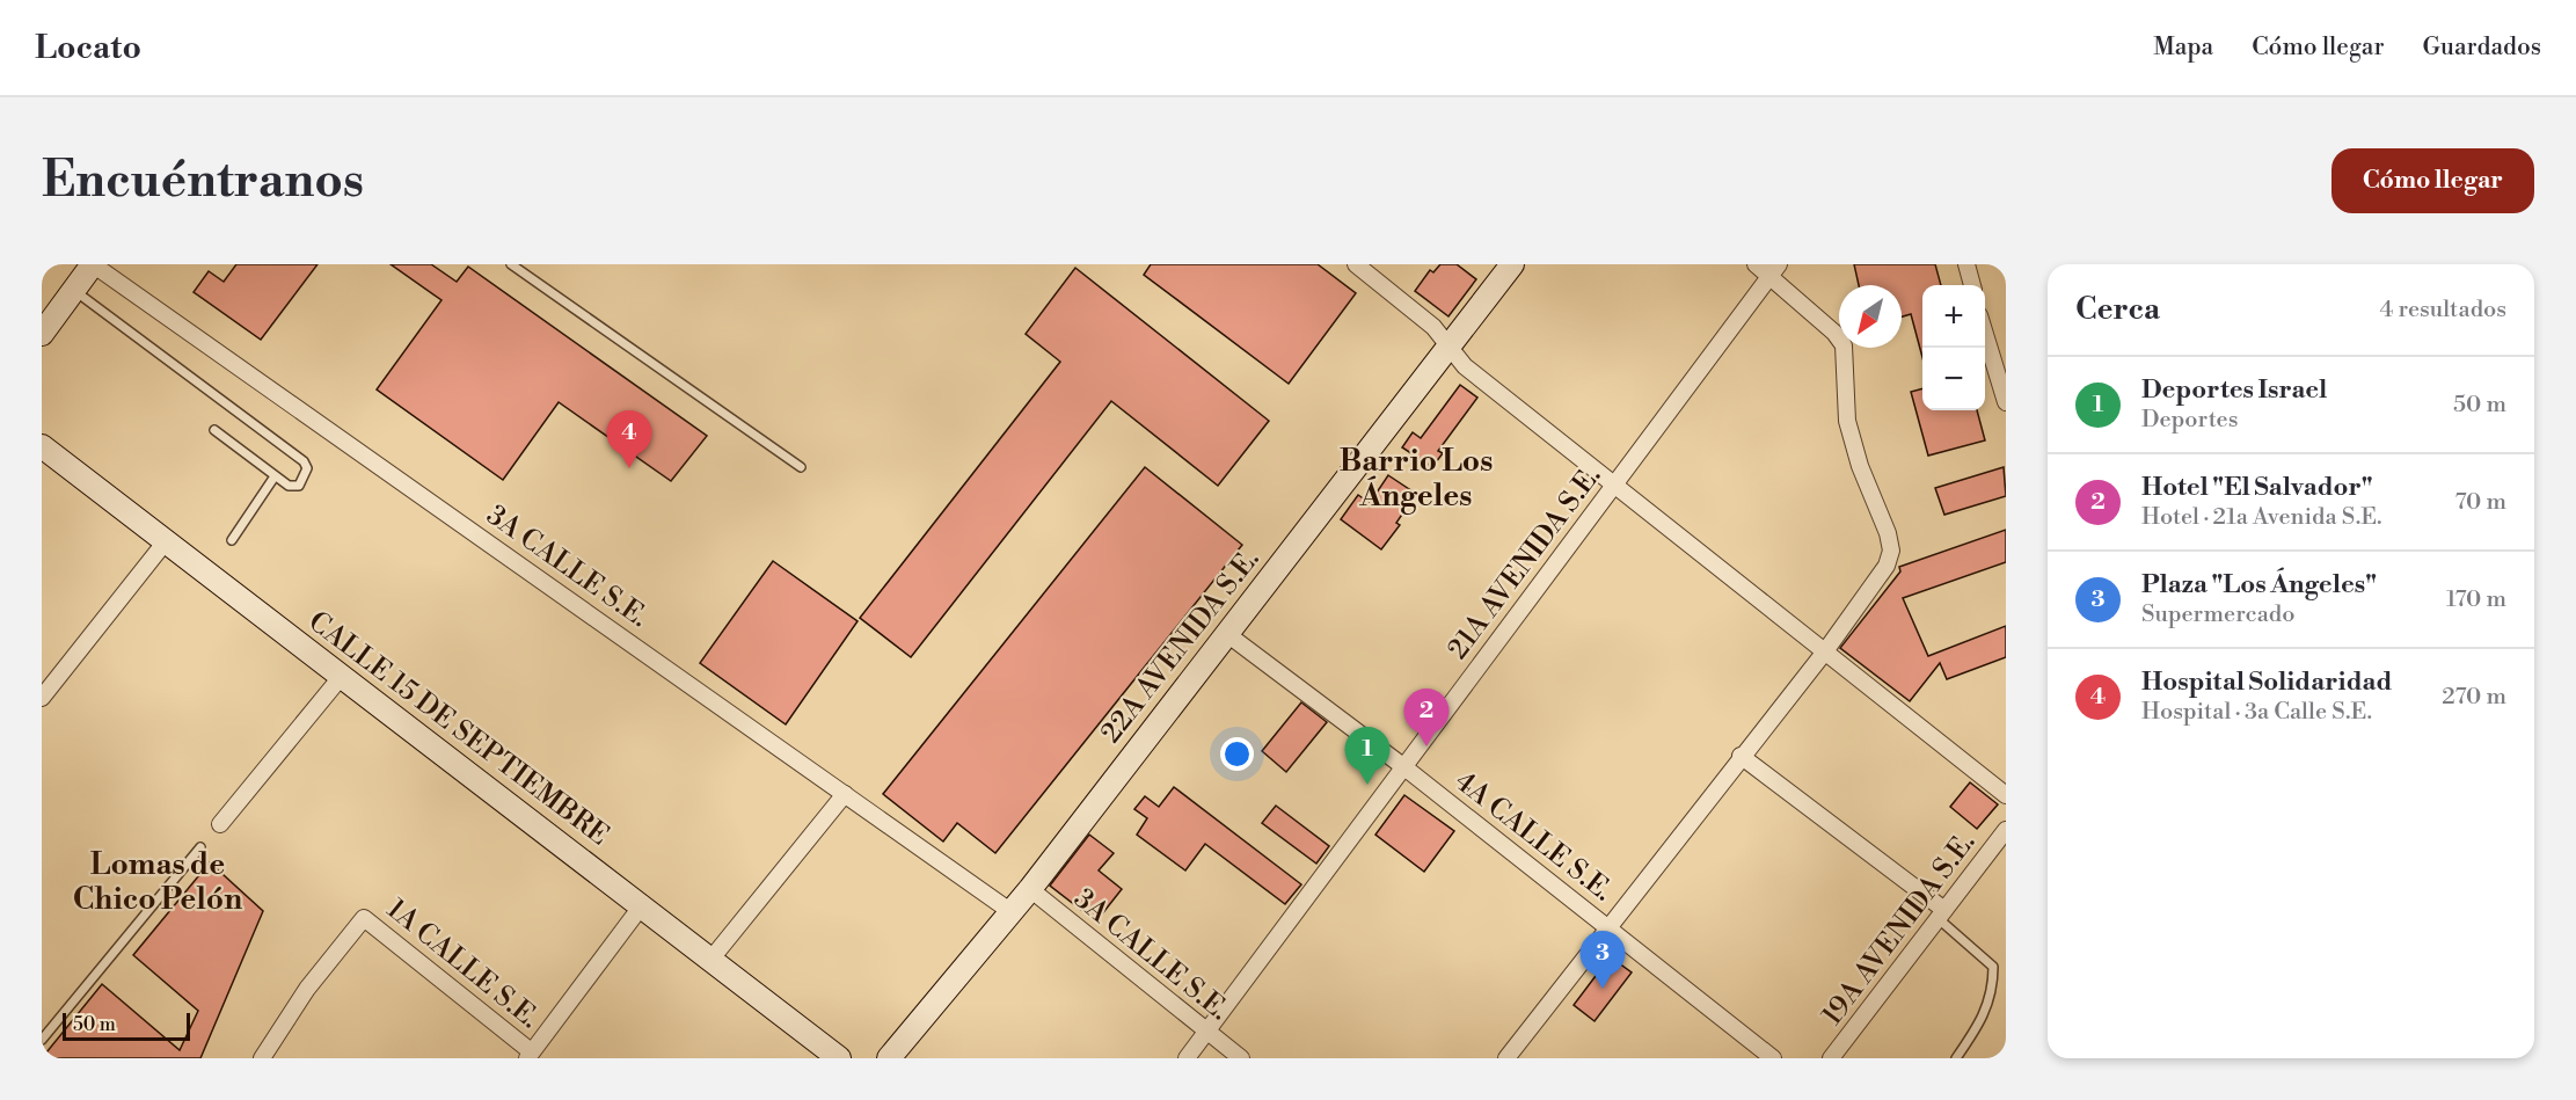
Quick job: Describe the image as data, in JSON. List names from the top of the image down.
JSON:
{
  "streets": {
    "street": [
      "21A AVENIDA S.E.",
      "3A CALLE S.E.",
      "22A AVENIDA S.E.",
      "CALLE 15 DE SEPTIEMBRE",
      "4A CALLE S.E.",
      "19A AVENIDA S.E.",
      "1A CALLE S.E."
    ]
  },
  "crossings": [
    ["21A AVENIDA S.E.", "3A CALLE S.E."],
    ["21A AVENIDA S.E.", "4A CALLE S.E."],
    ["3A CALLE S.E.", "22A AVENIDA S.E."],
    ["22A AVENIDA S.E.", "4A CALLE S.E."]
  ],
  "districts": ["Barrio Los Ángeles", "Lomas de Chico Pelón"],
  "scale_bar": "50 m",
  "north": "bottom left",
  "page": {
    "header": "Locato",
    "nav": ["Mapa", "Cómo llegar", "Guardados"],
    "buttons": "Cómo llegar",
    "title": "Encuéntranos",
    "heading": ["Cerca", "4 resultados"],
    "map_buttons": ["+", "−"],
    "list": [
      {
        "mark": "1",
        "name": "Deportes Israel",
        "note": "Deportes",
        "value": "50 m"
      },
      {
        "mark": "2",
        "name": "Hotel \"El Salvador\"",
        "note": "Hotel · 21a Avenida S.E.",
        "value": "70 m"
      },
      {
        "mark": "3",
        "name": "Plaza \"Los Ángeles\"",
        "note": "Supermercado",
        "value": "170 m"
      },
      {
        "mark": "4",
        "name": "Hospital Solidaridad",
        "note": "Hospital · 3a Calle S.E.",
        "value": "270 m"
      }
    ],
    "pins": [
      "4",
      "2",
      "1",
      "3"
    ],
    "scale": "50 m"
  }
}
